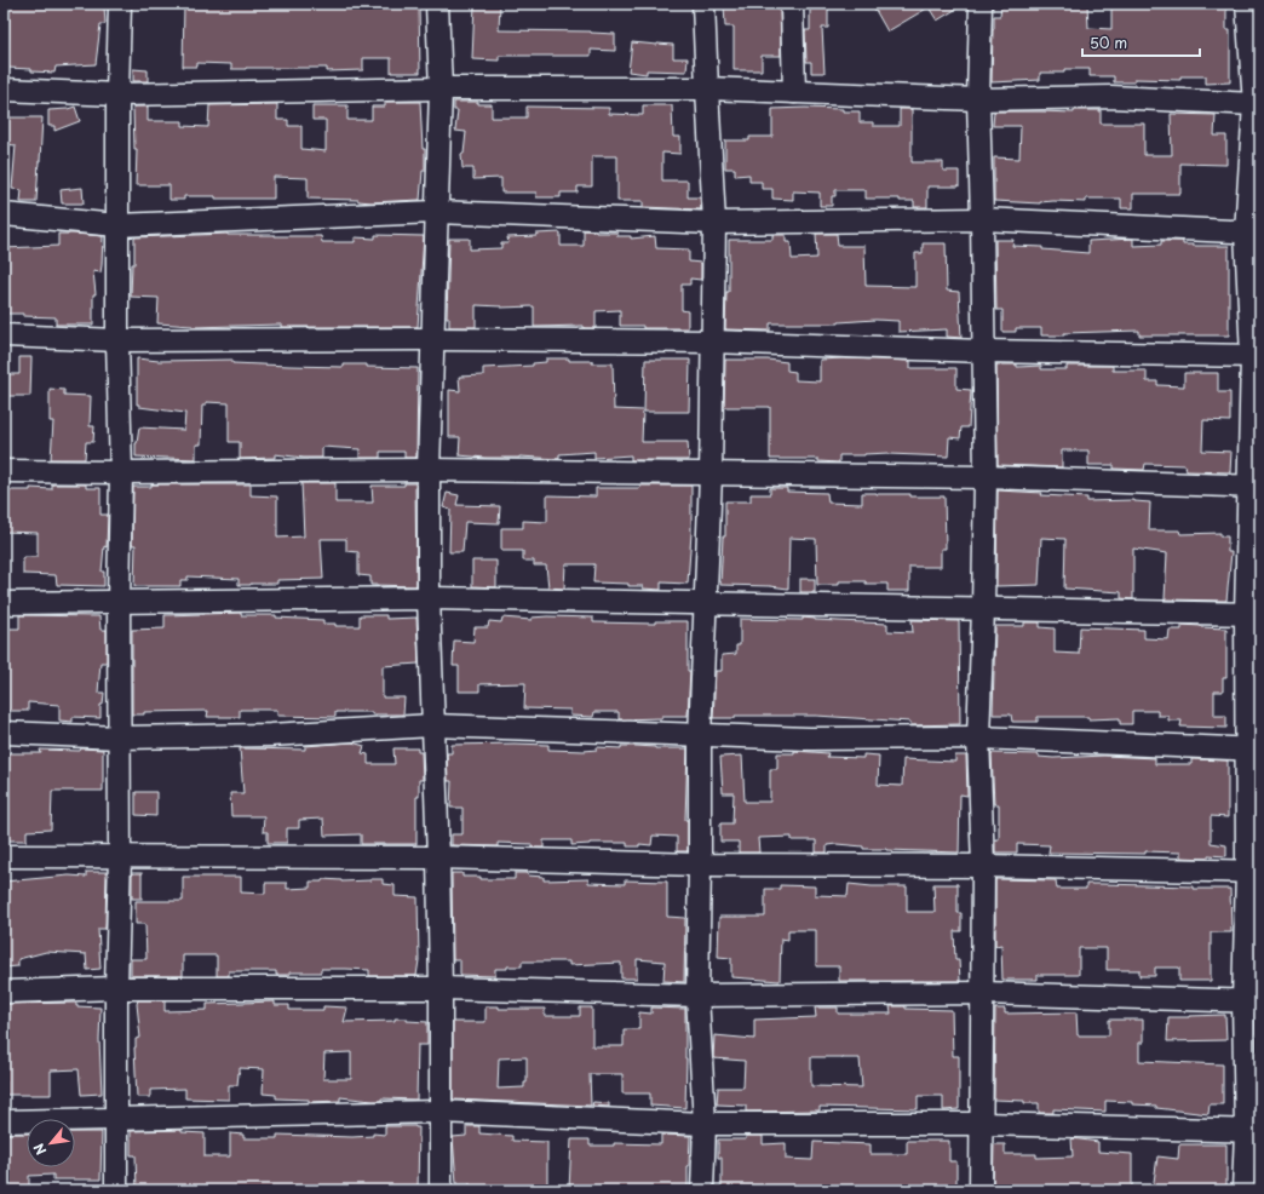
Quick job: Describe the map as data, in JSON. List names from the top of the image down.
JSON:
{
  "scale_bar": "50 m",
  "north": "bottom left"
}
